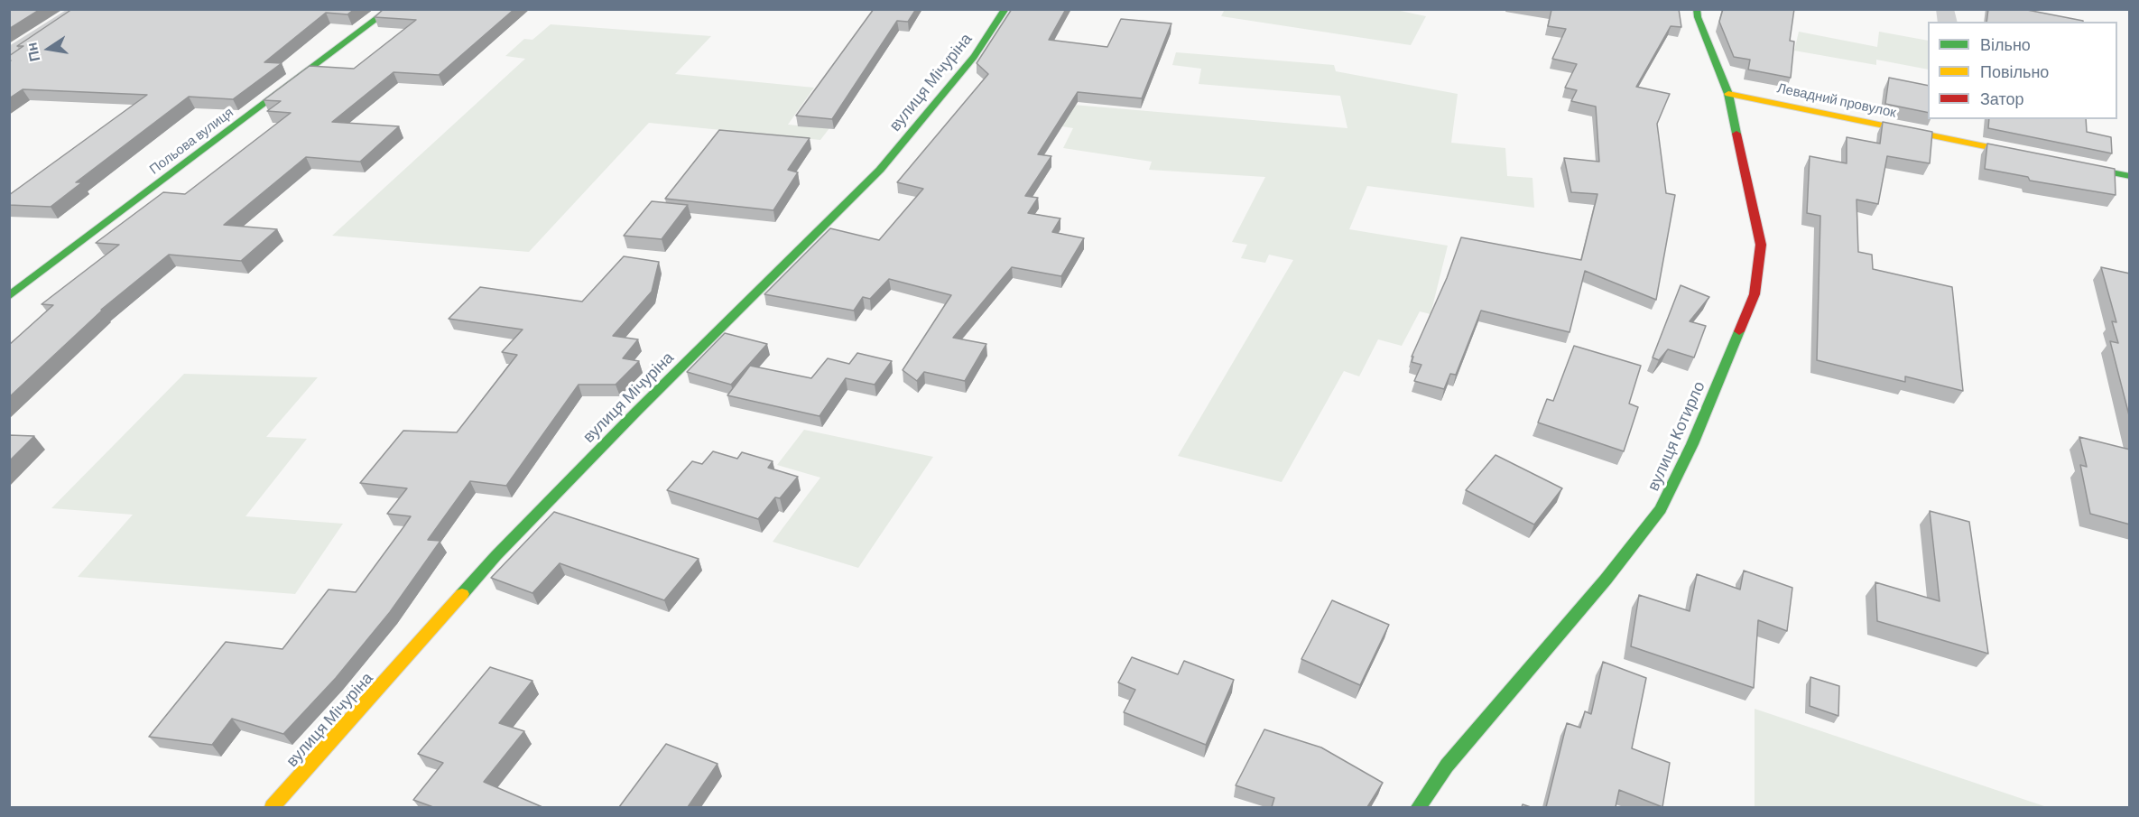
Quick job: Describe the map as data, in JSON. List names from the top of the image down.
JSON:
{
  "streets": {
    "street": [
      "вулиця Мічуріна",
      "Левадний провулок",
      "Польова вулиця",
      "вулиця Котирло"
    ]
  },
  "crossings": [
    ["Левадний провулок", "вулиця Котирло"]
  ],
  "legend": ["Вільно", "Повільно", "Затор"],
  "north": "left"
}
